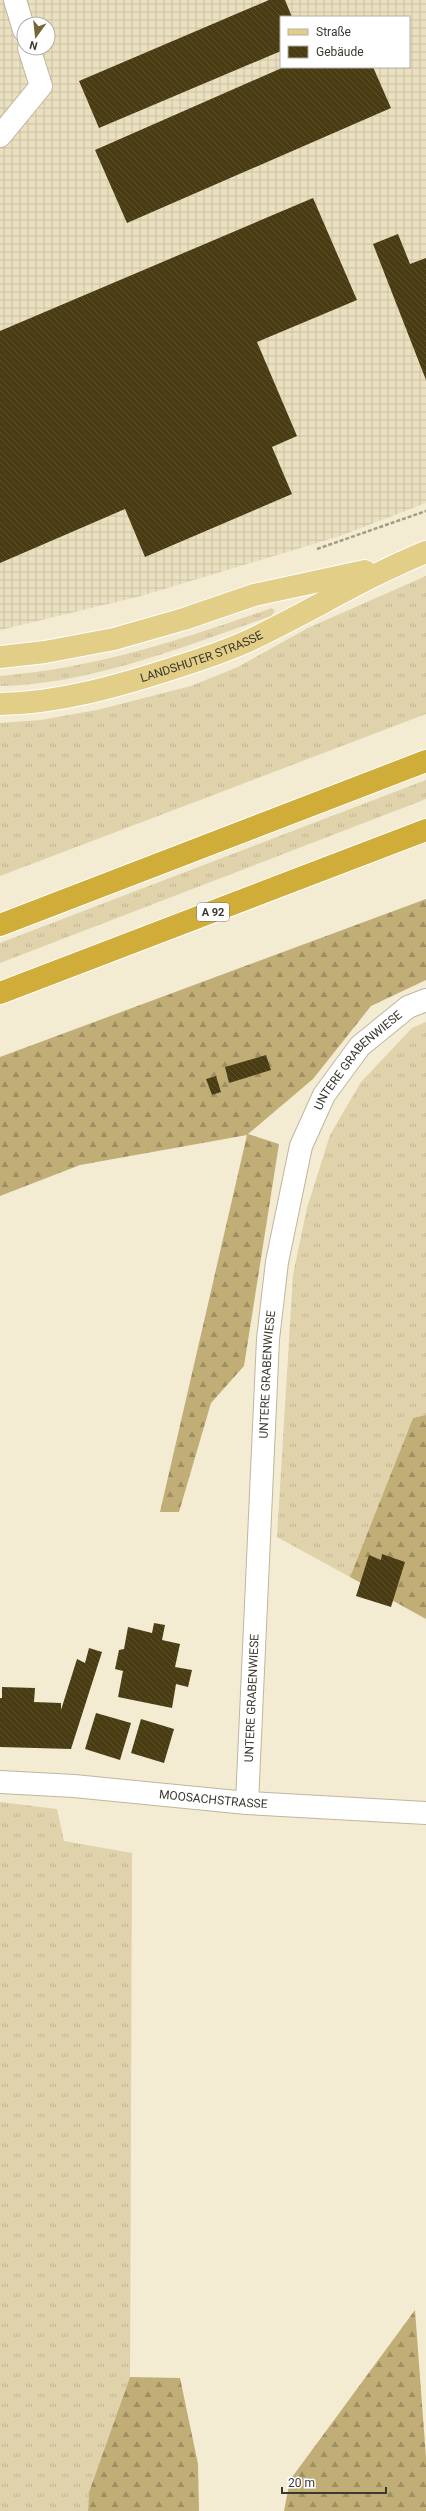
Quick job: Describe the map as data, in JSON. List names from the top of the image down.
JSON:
{
  "streets": {
    "highway": ["A 92"],
    "main road": ["LANDSHUTER STRASSE"],
    "street": ["UNTERE GRABENWIESE", "MOOSACHSTRASSE"]
  },
  "crossings": [
    ["UNTERE GRABENWIESE", "MOOSACHSTRASSE"]
  ],
  "legend": ["Straße", "Gebäude"],
  "scale_bar": "20 m",
  "north": "bottom"
}
